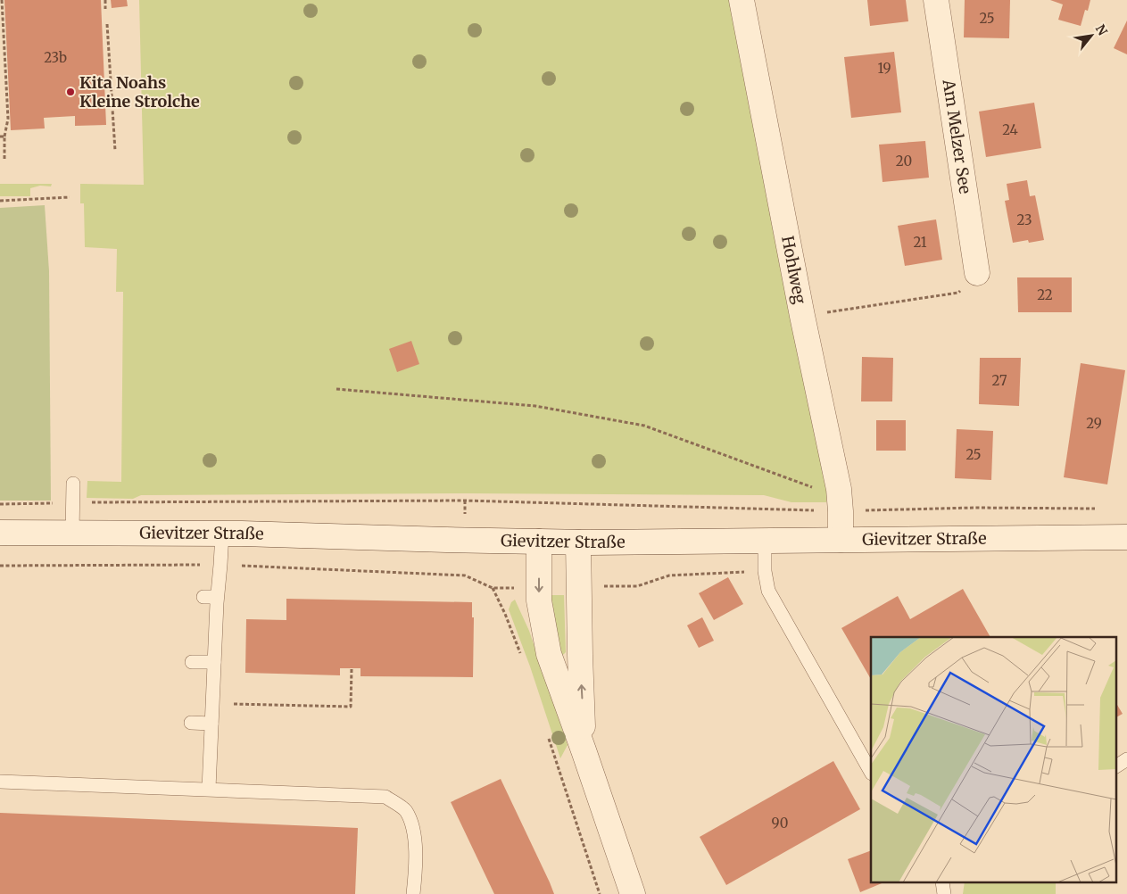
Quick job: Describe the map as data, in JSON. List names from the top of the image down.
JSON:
{
  "streets": {
    "street": ["Am Melzer See", "Hohlweg", "Gievitzer Straße"]
  },
  "crossings": [
    ["Hohlweg", "Gievitzer Straße"]
  ],
  "places": ["Kita Noahs Kleine Strolche"],
  "house_numbers": [
    "25",
    "23b",
    "19",
    "24",
    "20",
    "23",
    "21",
    "22",
    "27",
    "29",
    "25",
    "90"
  ],
  "north": "top right"
}
